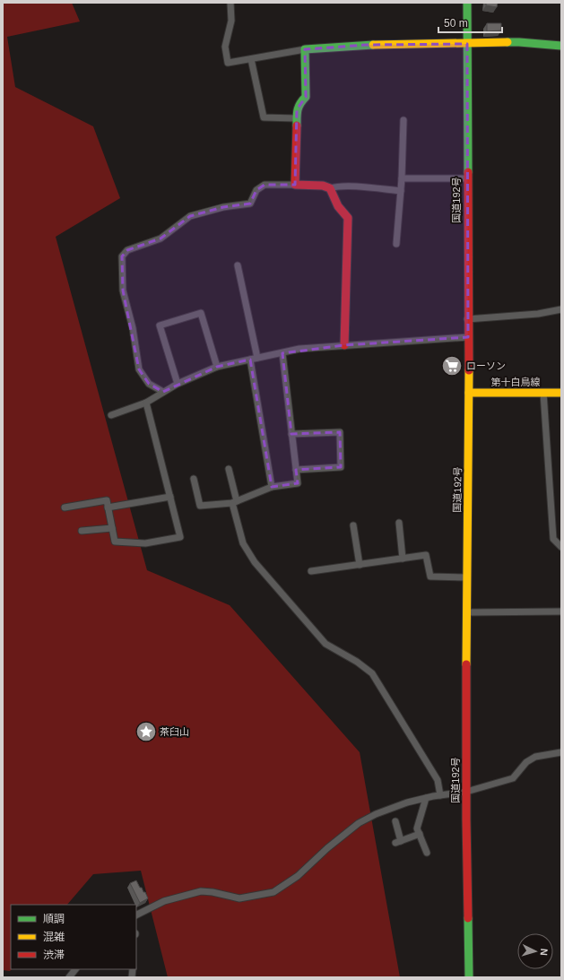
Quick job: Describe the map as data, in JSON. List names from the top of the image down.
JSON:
{
  "streets": {
    "main road": ["国道192号", "第十白鳥線"]
  },
  "crossings": [
    ["国道192号", "第十白鳥線"]
  ],
  "places": {
    "supermarket": ["ローソン"],
    "place": ["茶臼山"]
  },
  "legend": ["順調", "混雑", "渋滞"],
  "scale_bar": "50 m",
  "north": "right"
}
